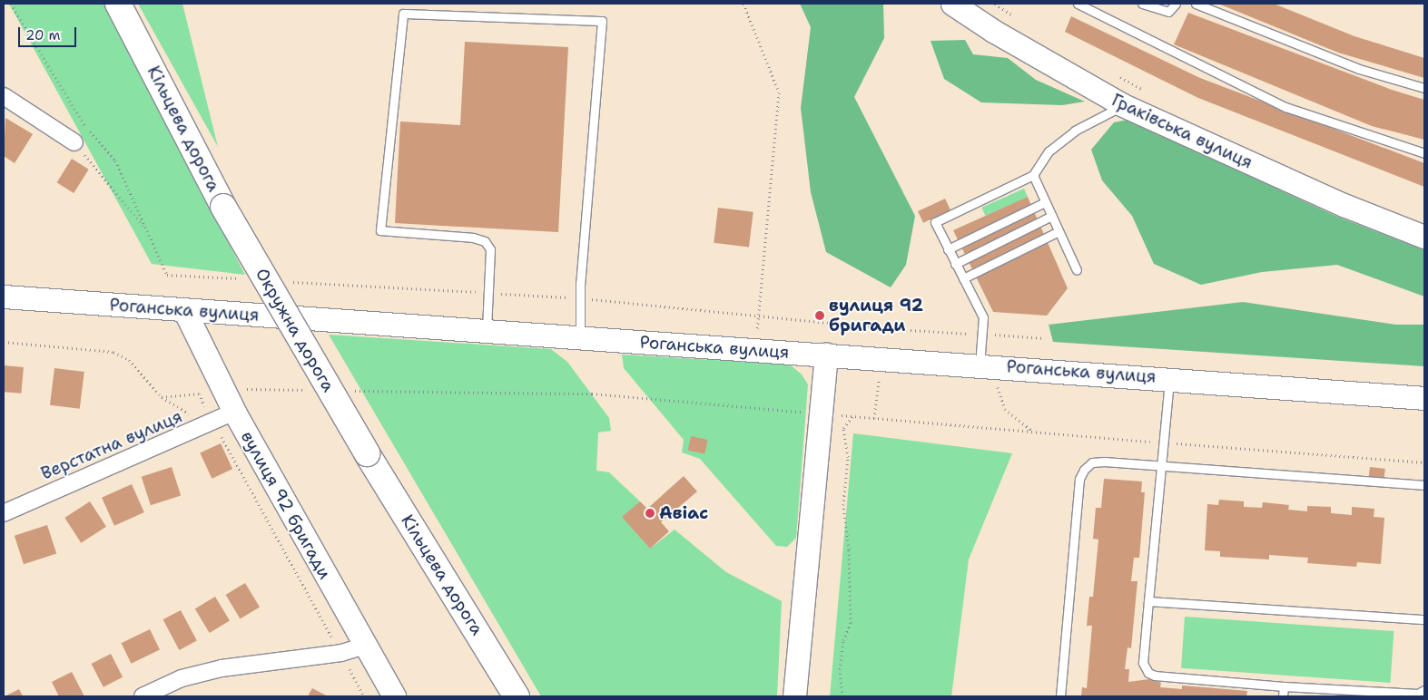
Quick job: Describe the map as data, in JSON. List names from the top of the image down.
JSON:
{
  "streets": {
    "highway": ["Кільцева дорога", "Окружна дорога"],
    "main road": ["Граківська вулиця", "Роганська вулиця", "вулиця 92 бригади"],
    "street": ["Верстатна вулиця"]
  },
  "crossings": [
    ["Кільцева дорога", "Окружна дорога"],
    ["Роганська вулиця", "вулиця 92 бригади"],
    ["Верстатна вулиця", "вулиця 92 бригади"]
  ],
  "places": ["вулиця 92 бригади", "Авіас"],
  "scale_bar": "20 m"
}
